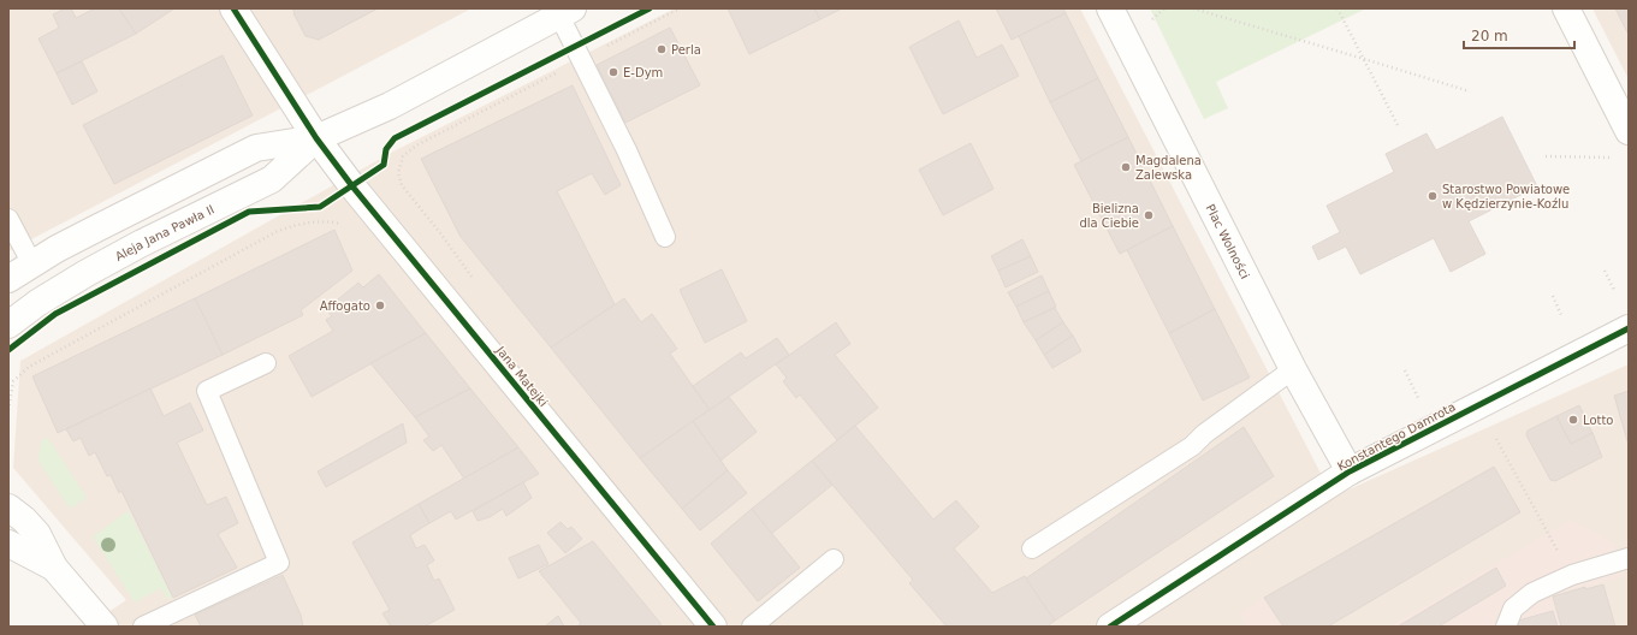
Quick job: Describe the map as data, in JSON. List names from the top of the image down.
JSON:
{
  "streets": {
    "street": [
      "Aleja Jana Pawła II",
      "Plac Wolności",
      "Jana Matejki",
      "Konstantego Damrota"
    ]
  },
  "crossings": [
    ["Aleja Jana Pawła II", "Jana Matejki"],
    ["Plac Wolności", "Konstantego Damrota"]
  ],
  "places": [
    "Perla",
    "E-Dym",
    "Magdalena Zalewska",
    "Starostwo Powiatowe w Kędzierzynie-Koźlu",
    "Bielizna dla Ciebie",
    "Affogato",
    "Lotto"
  ],
  "scale_bar": "20 m"
}
